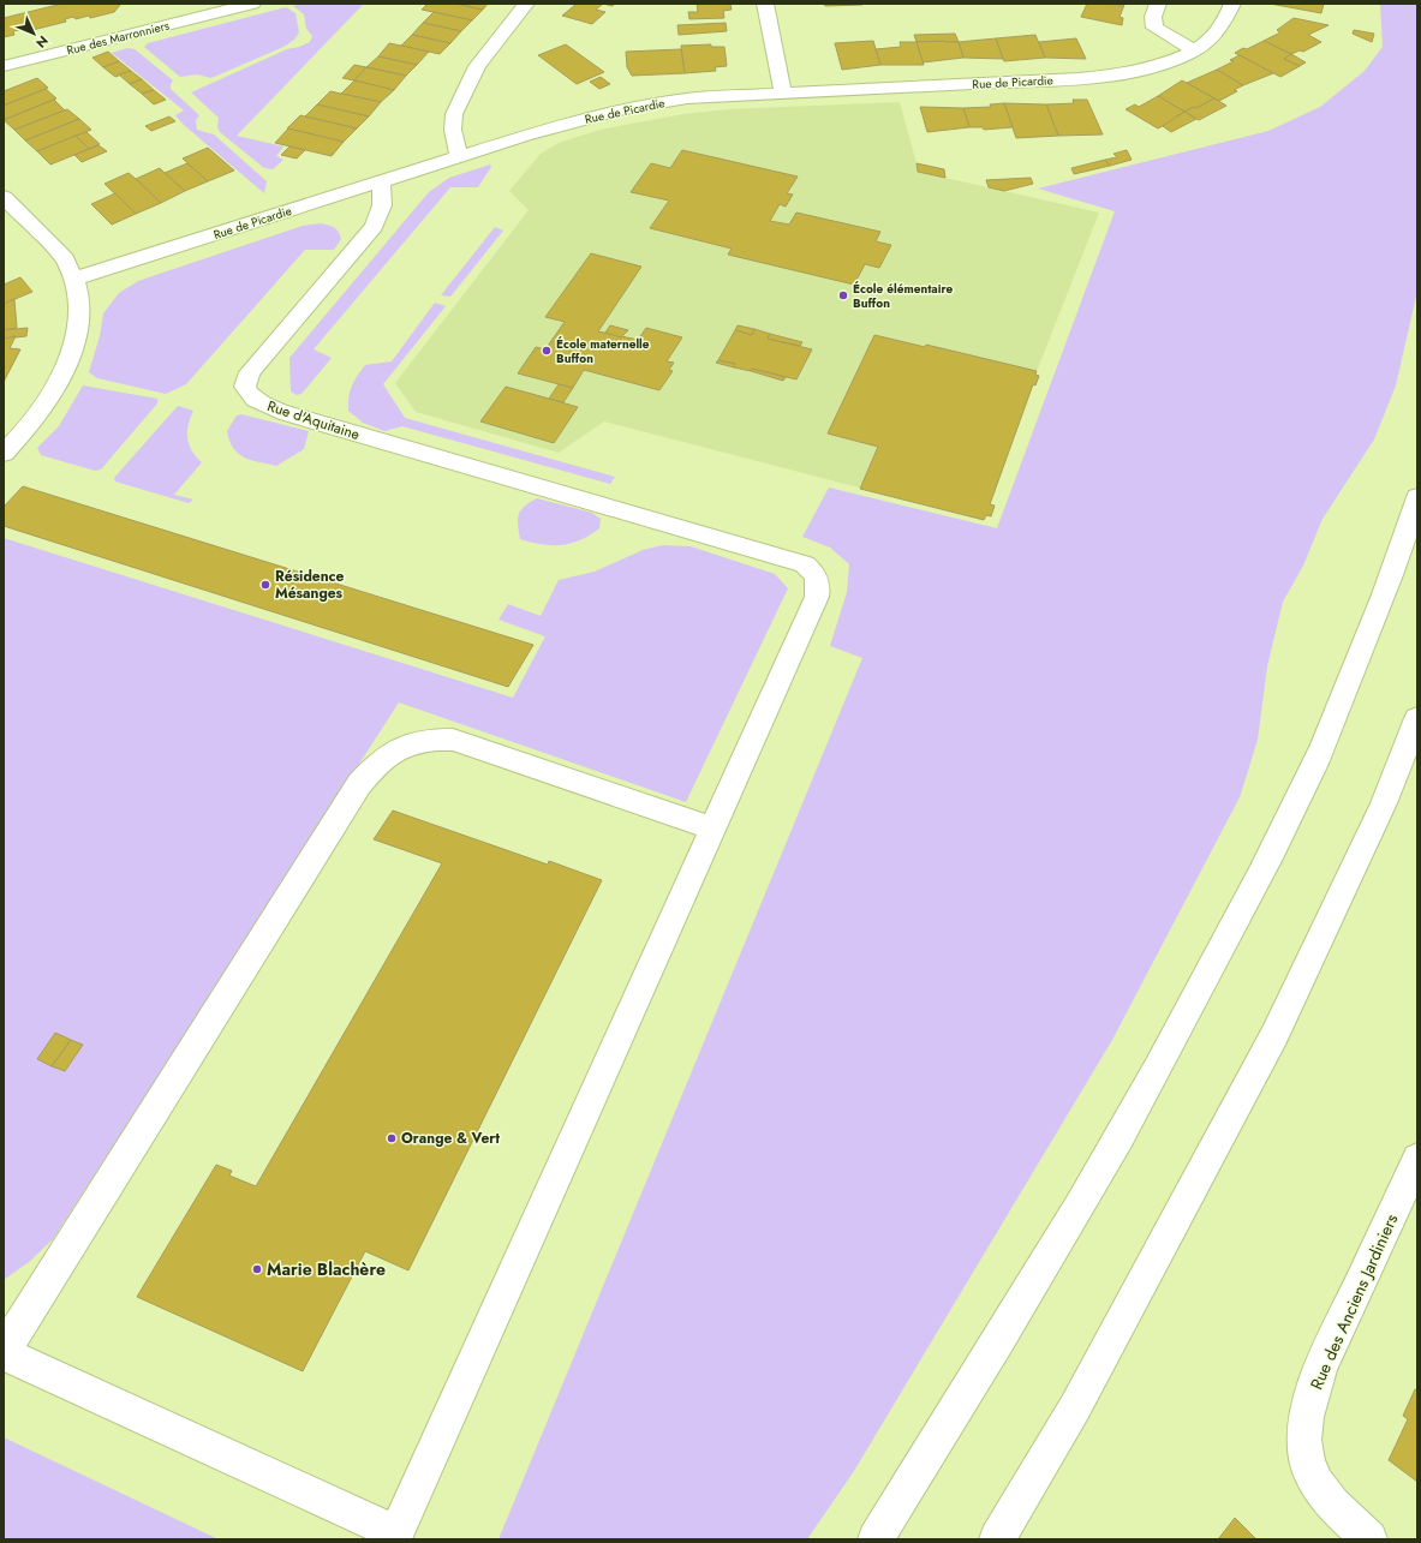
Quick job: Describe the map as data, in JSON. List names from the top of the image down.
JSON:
{
  "streets": {
    "street": [
      "Rue des Marronniers",
      "Rue de Picardie",
      "Rue d'Aquitaine",
      "Rue des Anciens Jardiniers"
    ]
  },
  "crossings": [
    ["Rue de Picardie", "Rue d'Aquitaine"]
  ],
  "places": [
    "École élémentaire Buffon",
    "École maternelle Buffon",
    "Résidence Mésanges",
    "Orange & Vert",
    "Marie Blachère"
  ],
  "north": "bottom right"
}
